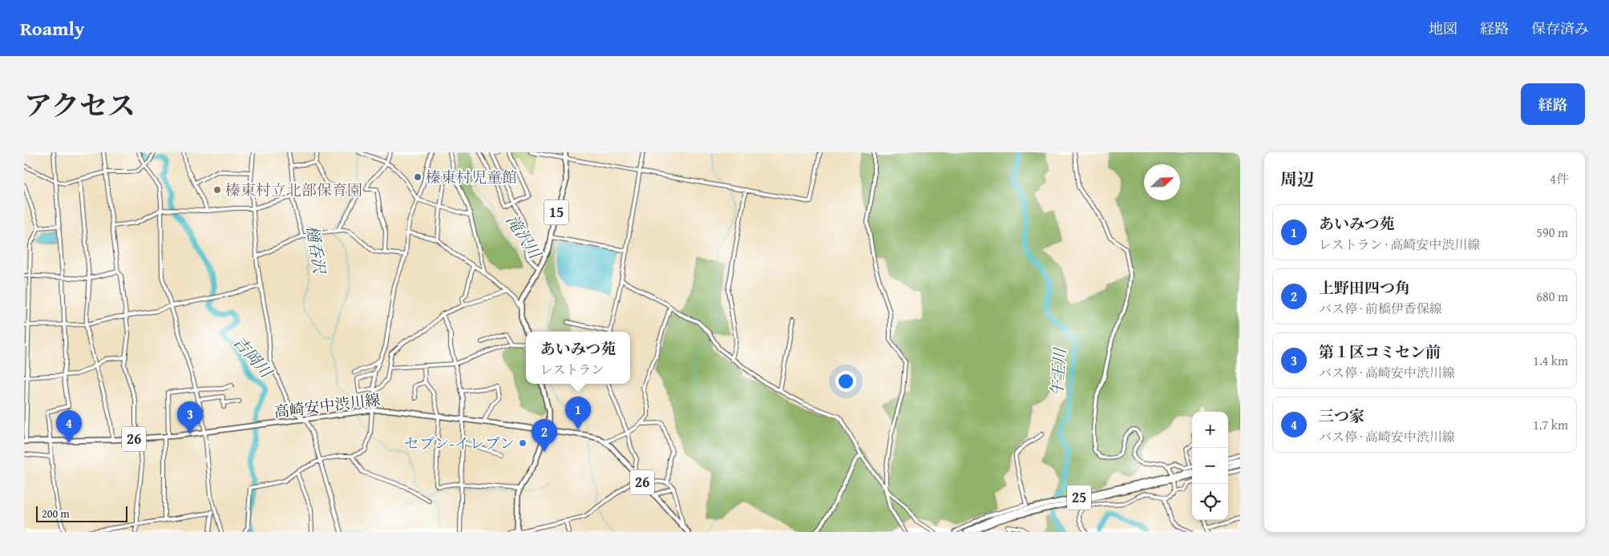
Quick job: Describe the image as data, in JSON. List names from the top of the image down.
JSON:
{
  "streets": {
    "main road": [
      "15",
      "高崎安中渋川線",
      "26",
      "25"
    ]
  },
  "water": [
    "滝沢川",
    "樋呑沢",
    "吉岡川",
    "午王川"
  ],
  "places": ["榛東村児童館", "榛東村立北部保育園", "セブン-イレブン"],
  "scale_bar": "200 m",
  "north": "top right",
  "page": {
    "header": "Roamly",
    "nav": ["地図", "経路", "保存済み"],
    "title": "アクセス",
    "buttons": "経路",
    "heading": ["周辺", "4件"],
    "list": [
      {
        "mark": "1",
        "name": "あいみつ苑",
        "note": "レストラン · 高崎安中渋川線",
        "value": "590 m"
      },
      {
        "mark": "2",
        "name": "上野田四つ角",
        "note": "バス停 · 前橋伊香保線",
        "value": "680 m"
      },
      {
        "mark": "3",
        "name": "第１区コミセン前",
        "note": "バス停 · 高崎安中渋川線",
        "value": "1.4 km"
      },
      {
        "mark": "4",
        "name": "三つ家",
        "note": "バス停 · 高崎安中渋川線",
        "value": "1.7 km"
      }
    ],
    "popup": ["あいみつ苑", "レストラン"],
    "pins": [
      "1",
      "3",
      "4",
      "2"
    ],
    "map_buttons": ["+", "−"],
    "scale": "200 m"
  }
}
